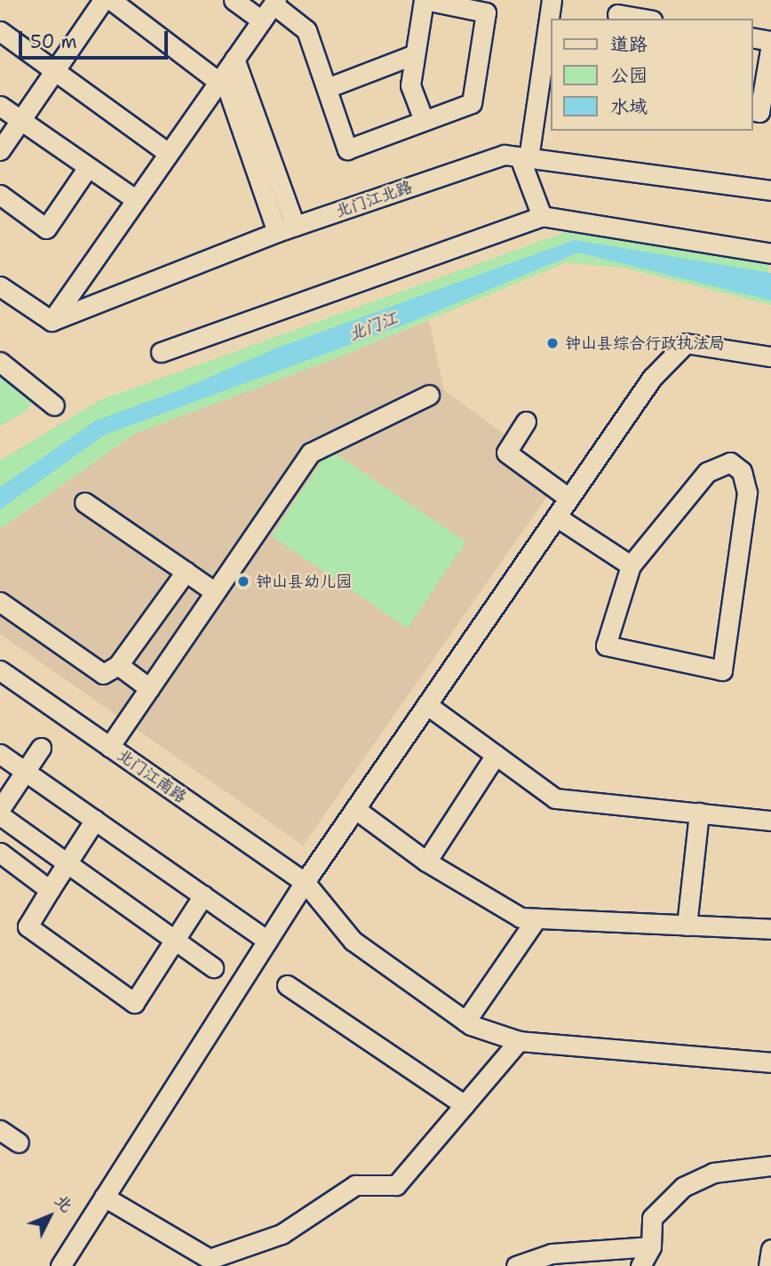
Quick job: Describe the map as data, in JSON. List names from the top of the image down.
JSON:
{
  "streets": {
    "street": ["北门江北路", "北门江南路"]
  },
  "water": ["北门江"],
  "places": ["钟山县综合行政执法局", "钟山县幼儿园"],
  "legend": ["道路", "公园", "水域"],
  "scale_bar": "50 m",
  "north": "top right"
}
